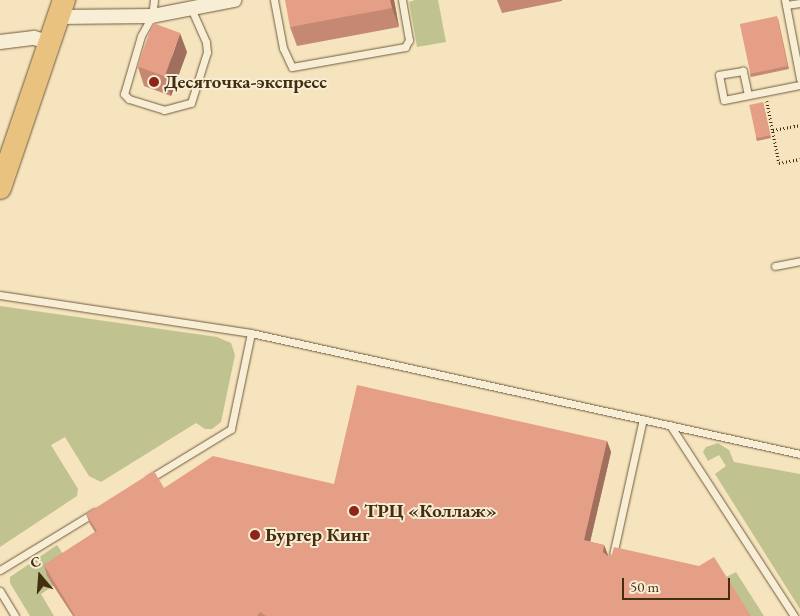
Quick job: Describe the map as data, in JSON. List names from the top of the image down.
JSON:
{
  "places": ["Десяточка-экспресс", "ТРЦ «Коллаж»", "Бургер Кинг"],
  "scale_bar": "50 m",
  "north": "top"
}
